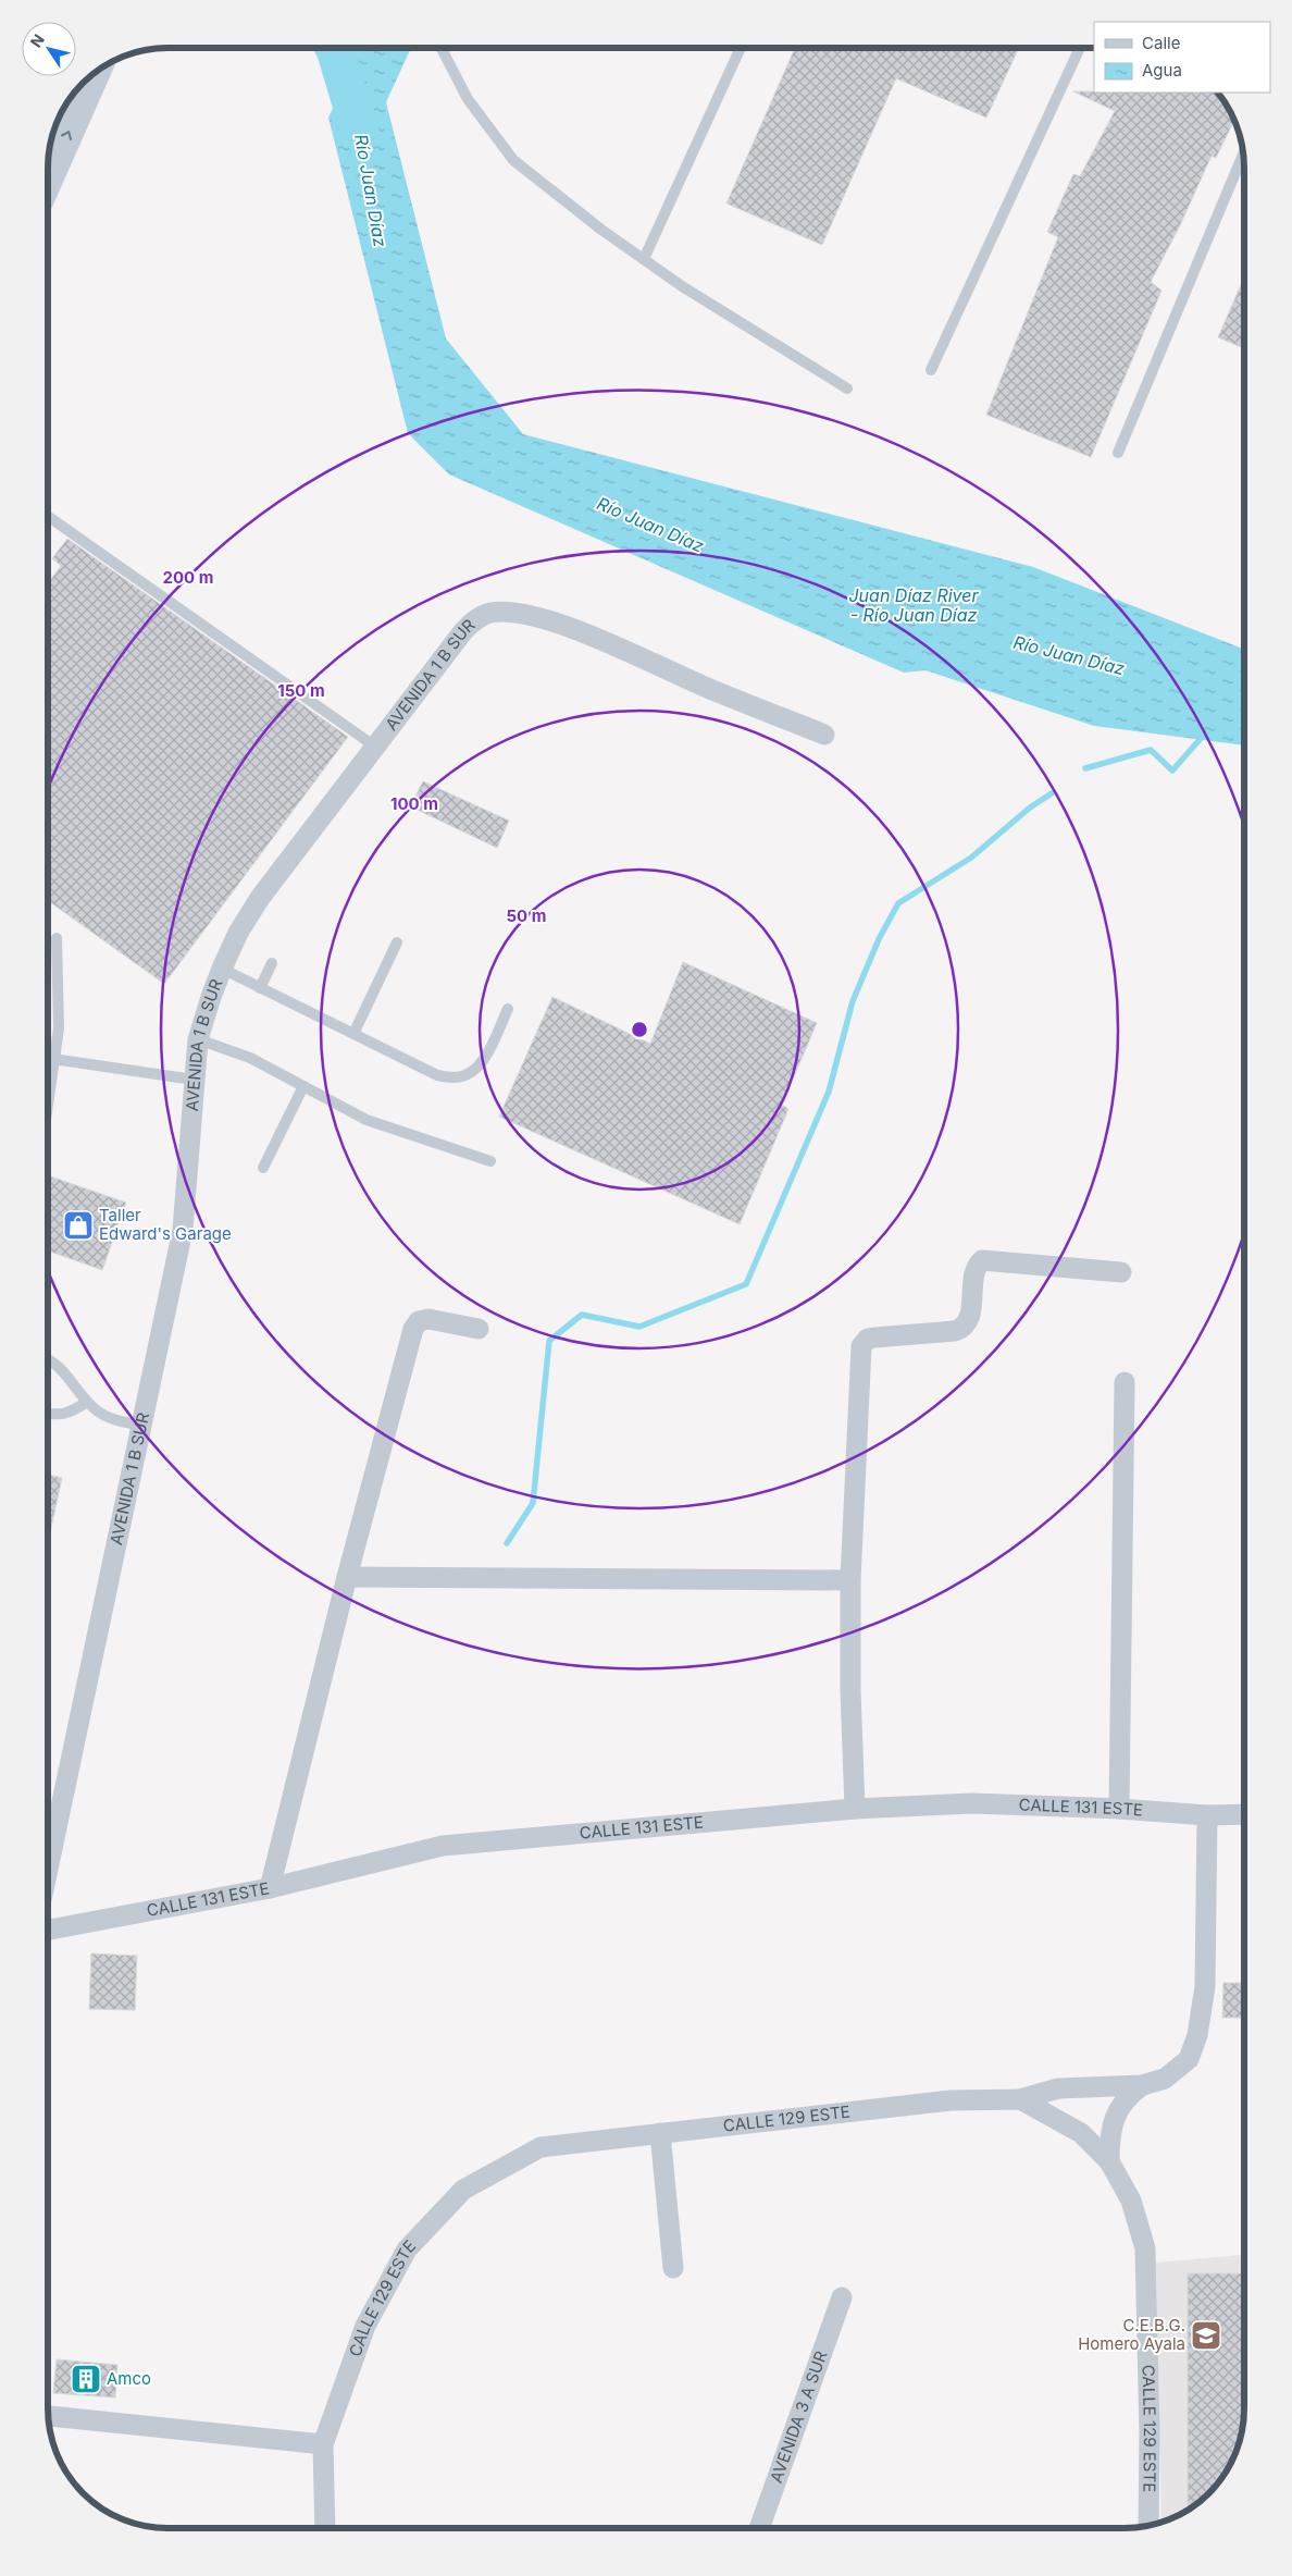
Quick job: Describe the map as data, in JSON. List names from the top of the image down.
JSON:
{
  "streets": {
    "street": [
      "AVENIDA 1 B SUR",
      "CALLE 131 ESTE",
      "CALLE 129 ESTE",
      "AVENIDA 3 A SUR"
    ]
  },
  "water": ["Río Juan Díaz", "Juan Díaz River - Río Juan Díaz"],
  "places": {
    "shop": ["Taller Edward's Garage"],
    "school or university": ["C.E.B.G. Homero Ayala"],
    "building": ["Amco"]
  },
  "legend": ["Calle", "Agua"],
  "north": "top left",
  "rings": [
    "200 m",
    "150 m",
    "100 m",
    "50 m"
  ]
}
